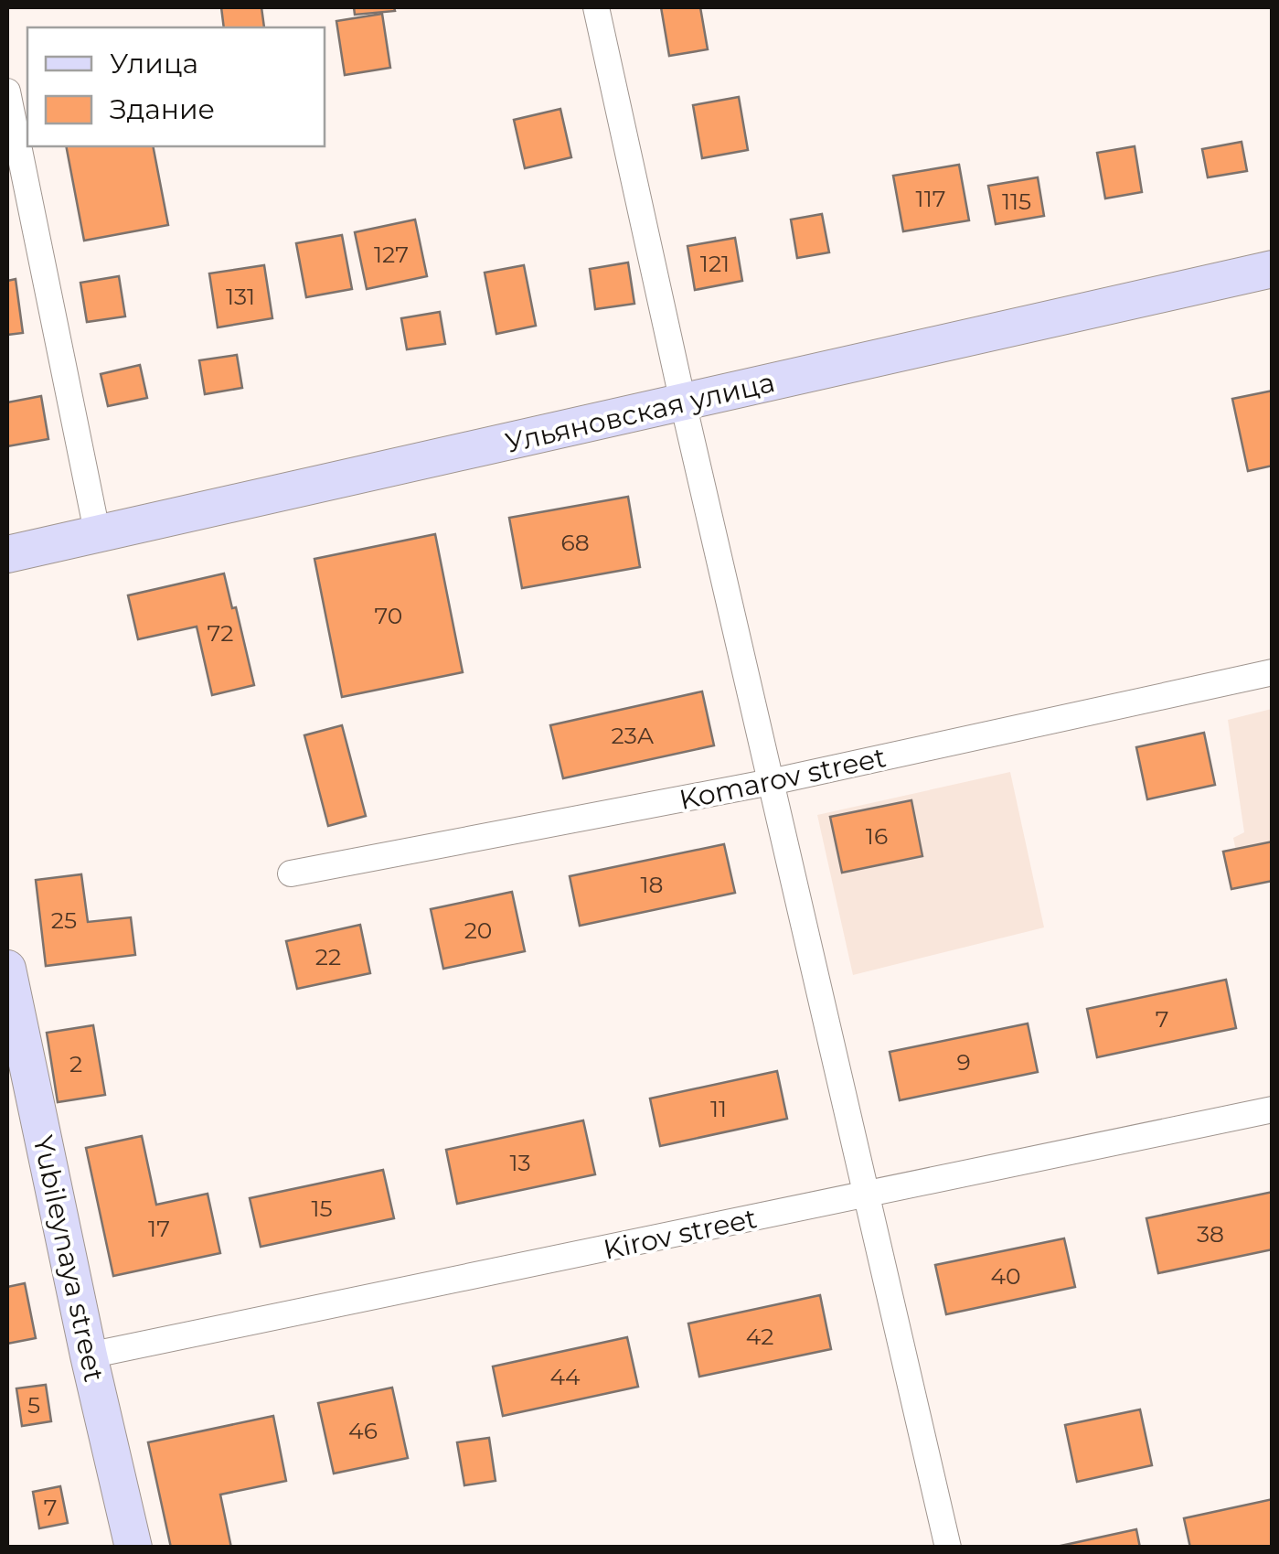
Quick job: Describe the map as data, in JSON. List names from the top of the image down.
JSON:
{
  "streets": {
    "street": [
      "Ульяновская улица",
      "Komarov street",
      "Kirov street",
      "Yubileynaya street"
    ]
  },
  "crossings": [
    ["Kirov street", "Yubileynaya street"]
  ],
  "house_numbers": [
    "117",
    "115",
    "127",
    "121",
    "131",
    "68",
    "70",
    "72",
    "23А",
    "16",
    "18",
    "25",
    "20",
    "22",
    "7",
    "9",
    "2",
    "11",
    "13",
    "15",
    "17",
    "38",
    "40",
    "42",
    "44",
    "5",
    "46",
    "7"
  ],
  "legend": ["Улица", "Здание"]
}
